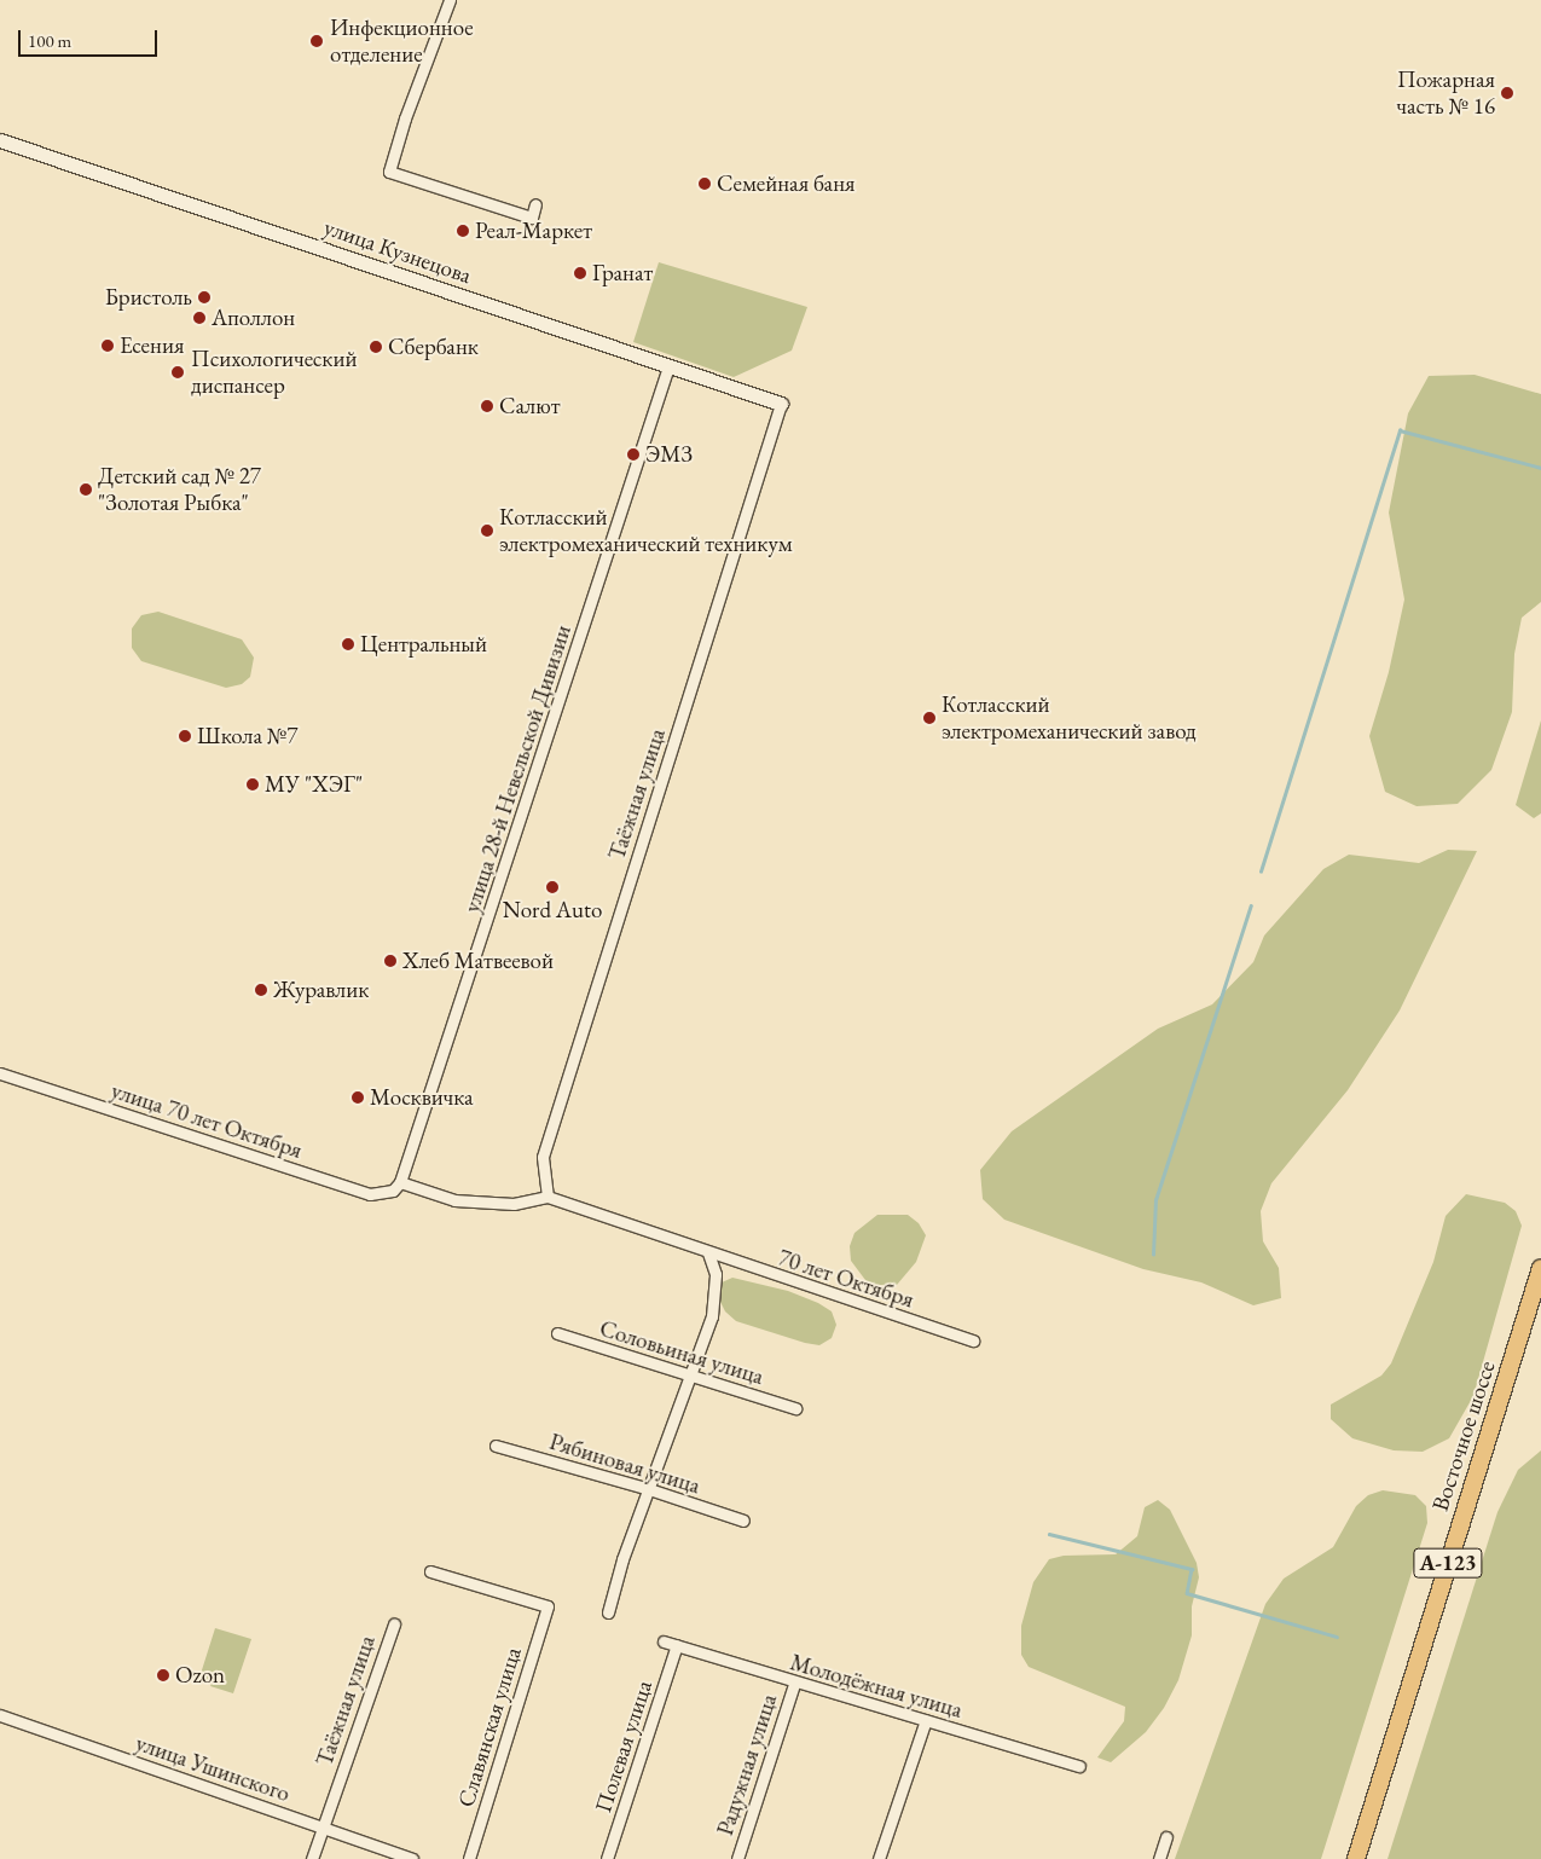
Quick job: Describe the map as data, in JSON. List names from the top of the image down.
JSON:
{
  "streets": {
    "main road": ["Восточное шоссе", "А-123"],
    "street": [
      "улица Кузнецова",
      "улица 28-й Невельской Дивизии",
      "Таёжная улица",
      "улица 70 лет Октября",
      "70 лет Октября",
      "Соловьиная улица",
      "Рябиновая улица",
      "Молодёжная улица",
      "Славянская улица",
      "Полевая улица",
      "Радужная улица",
      "улица Ушинского"
    ]
  },
  "crossings": [
    ["улица Кузнецова", "улица 28-й Невельской Дивизии"],
    ["улица Кузнецова", "Таёжная улица"],
    ["улица 28-й Невельской Дивизии", "улица 70 лет Октября"],
    ["Таёжная улица", "70 лет Октября"],
    ["Таёжная улица", "улица Ушинского"],
    ["Молодёжная улица", "Полевая улица"],
    ["Молодёжная улица", "Радужная улица"]
  ],
  "places": [
    "Инфекционное отделение",
    "Пожарная часть № 16",
    "Семейная баня",
    "Реал-Маркет",
    "Гранат",
    "Бристоль",
    "Аполлон",
    "Есения",
    "Сбербанк",
    "Психологический диспансер",
    "Салют",
    "ЭМЗ",
    "Детский сад № 27 \"Золотая Рыбка\"",
    "Котласский электромеханический техникум",
    "Центральный",
    "Котласский электромеханический завод",
    "Школа №7",
    "МУ \"ХЭГ\"",
    "Nord Auto",
    "Хлеб Матвеевой",
    "Журавлик",
    "Москвичка",
    "Ozon"
  ],
  "scale_bar": "100 m"
}
